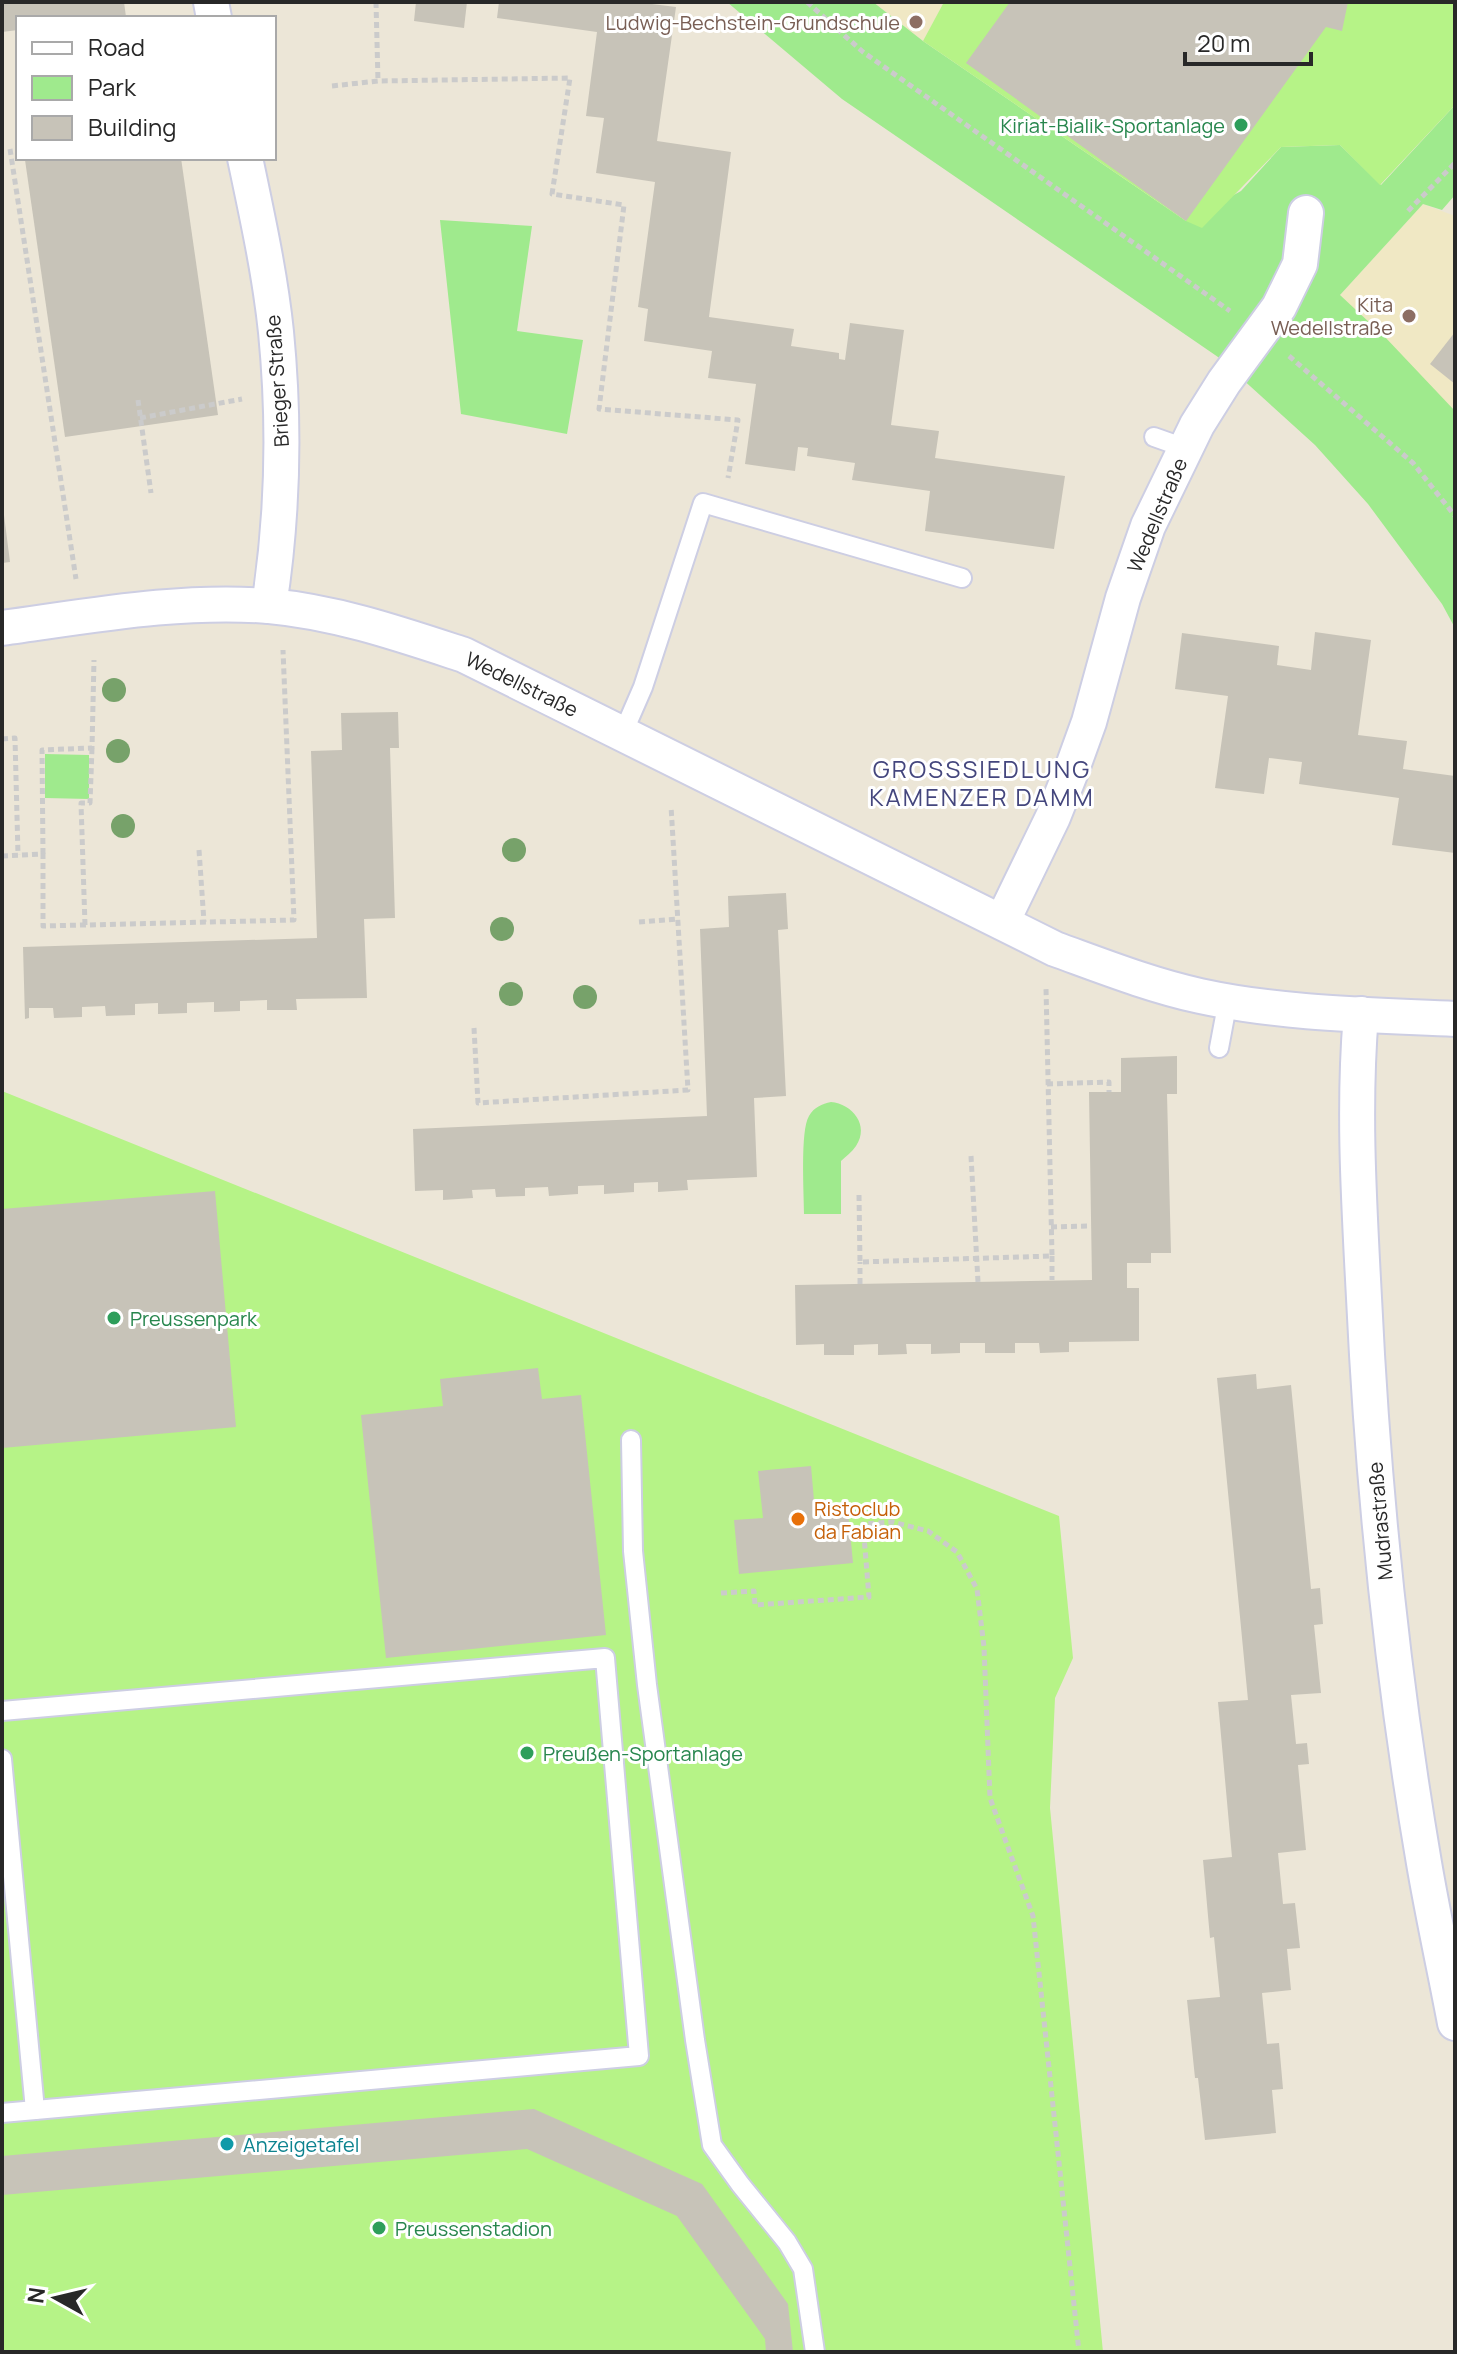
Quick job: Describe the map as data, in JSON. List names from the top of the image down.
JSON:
{
  "streets": {
    "street": ["Brieger Straße", "Wedellstraße", "Mudrastraße"]
  },
  "crossings": [
    ["Brieger Straße", "Wedellstraße"],
    ["Wedellstraße", "Mudrastraße"]
  ],
  "districts": ["GROSSSIEDLUNG KAMENZER DAMM"],
  "places": [
    "Ludwig-Bechstein-Grundschule",
    "Kiriat-Bialik-Sportanlage",
    "Kita Wedellstraße",
    "Preussenpark",
    "Ristoclub da Fabian",
    "Preußen-Sportanlage",
    "Anzeigetafel",
    "Preussenstadion"
  ],
  "legend": ["Road", "Park", "Building"],
  "scale_bar": "20 m",
  "north": "left"
}
